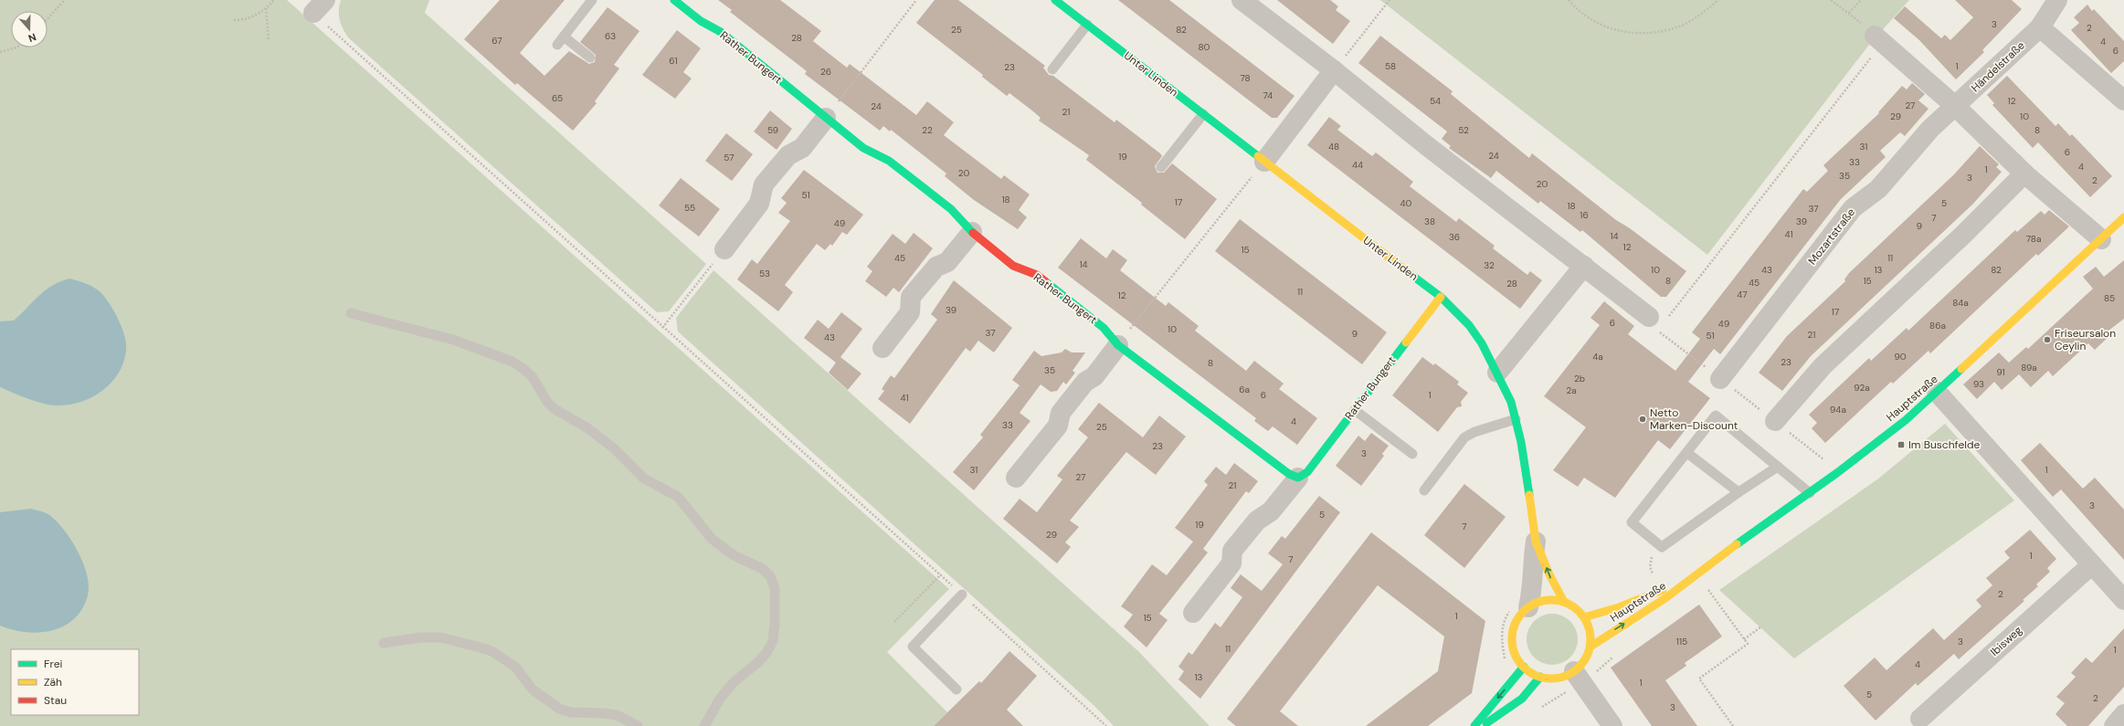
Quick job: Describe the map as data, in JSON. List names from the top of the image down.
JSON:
{
  "streets": {
    "street": [
      "Rather Bungert",
      "Händelstraße",
      "Unter Linden",
      "Mozartstraße",
      "Hauptstraße",
      "Ibisweg"
    ]
  },
  "crossings": [
    ["Rather Bungert", "Unter Linden"],
    ["Händelstraße", "Mozartstraße"],
    ["Unter Linden", "Hauptstraße"]
  ],
  "places": {
    "other": ["Friseursalon Ceylin", "Netto Marken-Discount"],
    "transit": ["Im Buschfelde"]
  },
  "house_numbers": [
    "3",
    "2",
    "25",
    "82",
    "63",
    "28",
    "67",
    "4",
    "80",
    "6",
    "61",
    "58",
    "1",
    "23",
    "26",
    "78",
    "74",
    "65",
    "54",
    "12",
    "27",
    "24",
    "21",
    "29",
    "10",
    "59",
    "22",
    "52",
    "8",
    "48",
    "31",
    "6",
    "24",
    "19",
    "57",
    "33",
    "44",
    "4",
    "1",
    "20",
    "35",
    "3",
    "2",
    "20",
    "51",
    "18",
    "17",
    "40",
    "5",
    "18",
    "55",
    "37",
    "16",
    "7",
    "38",
    "39",
    "49",
    "9",
    "41",
    "14",
    "36",
    "78a",
    "12",
    "15",
    "45",
    "11",
    "14",
    "32",
    "10",
    "43",
    "13",
    "82",
    "53",
    "8",
    "15",
    "45",
    "28",
    "11",
    "47",
    "12",
    "85",
    "84a",
    "39",
    "17",
    "6",
    "49",
    "86a",
    "10",
    "37",
    "9",
    "21",
    "51",
    "43",
    "4a",
    "90",
    "23",
    "8",
    "89a",
    "35",
    "91",
    "2b",
    "93",
    "92a",
    "6a",
    "2a",
    "6",
    "1",
    "41",
    "94a",
    "4",
    "33",
    "25",
    "23",
    "3",
    "31",
    "1",
    "27",
    "21",
    "3",
    "5",
    "19",
    "7",
    "29",
    "1",
    "7",
    "2",
    "1",
    "15",
    "115",
    "3",
    "11",
    "1",
    "4",
    "13",
    "1",
    "5",
    "2",
    "3"
  ],
  "legend": ["Frei", "Zäh", "Stau"],
  "north": "bottom"
}
